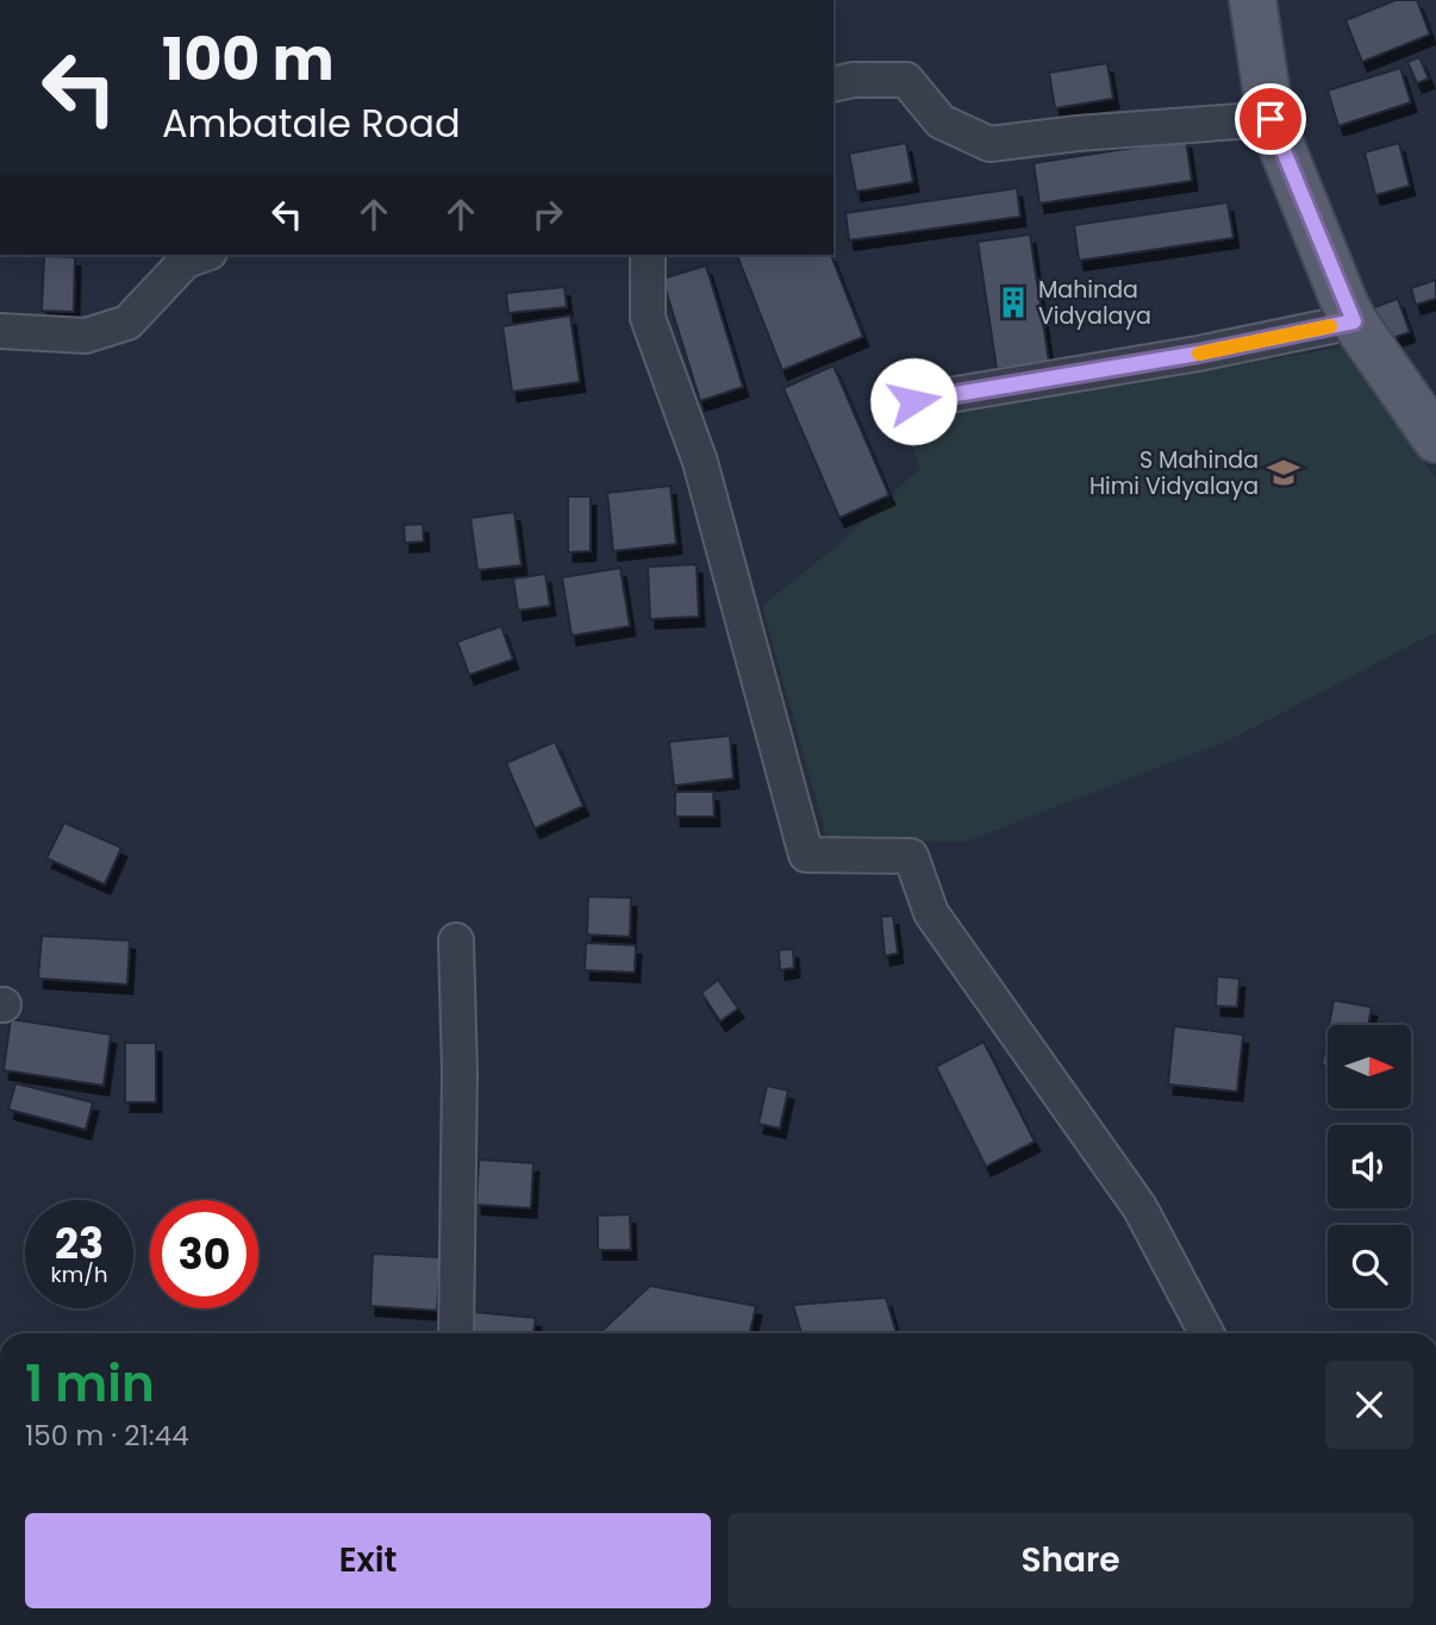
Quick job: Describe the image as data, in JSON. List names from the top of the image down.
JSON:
{
  "places": {
    "building": ["Mahinda Vidyalaya"],
    "school or university": ["S Mahinda Himi Vidyalaya"]
  },
  "north": "right",
  "page": {
    "turn": ["100 m", "Ambatale Road"],
    "speed": "23 km/h",
    "limit": "30",
    "heading": ["1 min", "150 m · 21:44"],
    "buttons": ["Exit", "Share"]
  }
}
